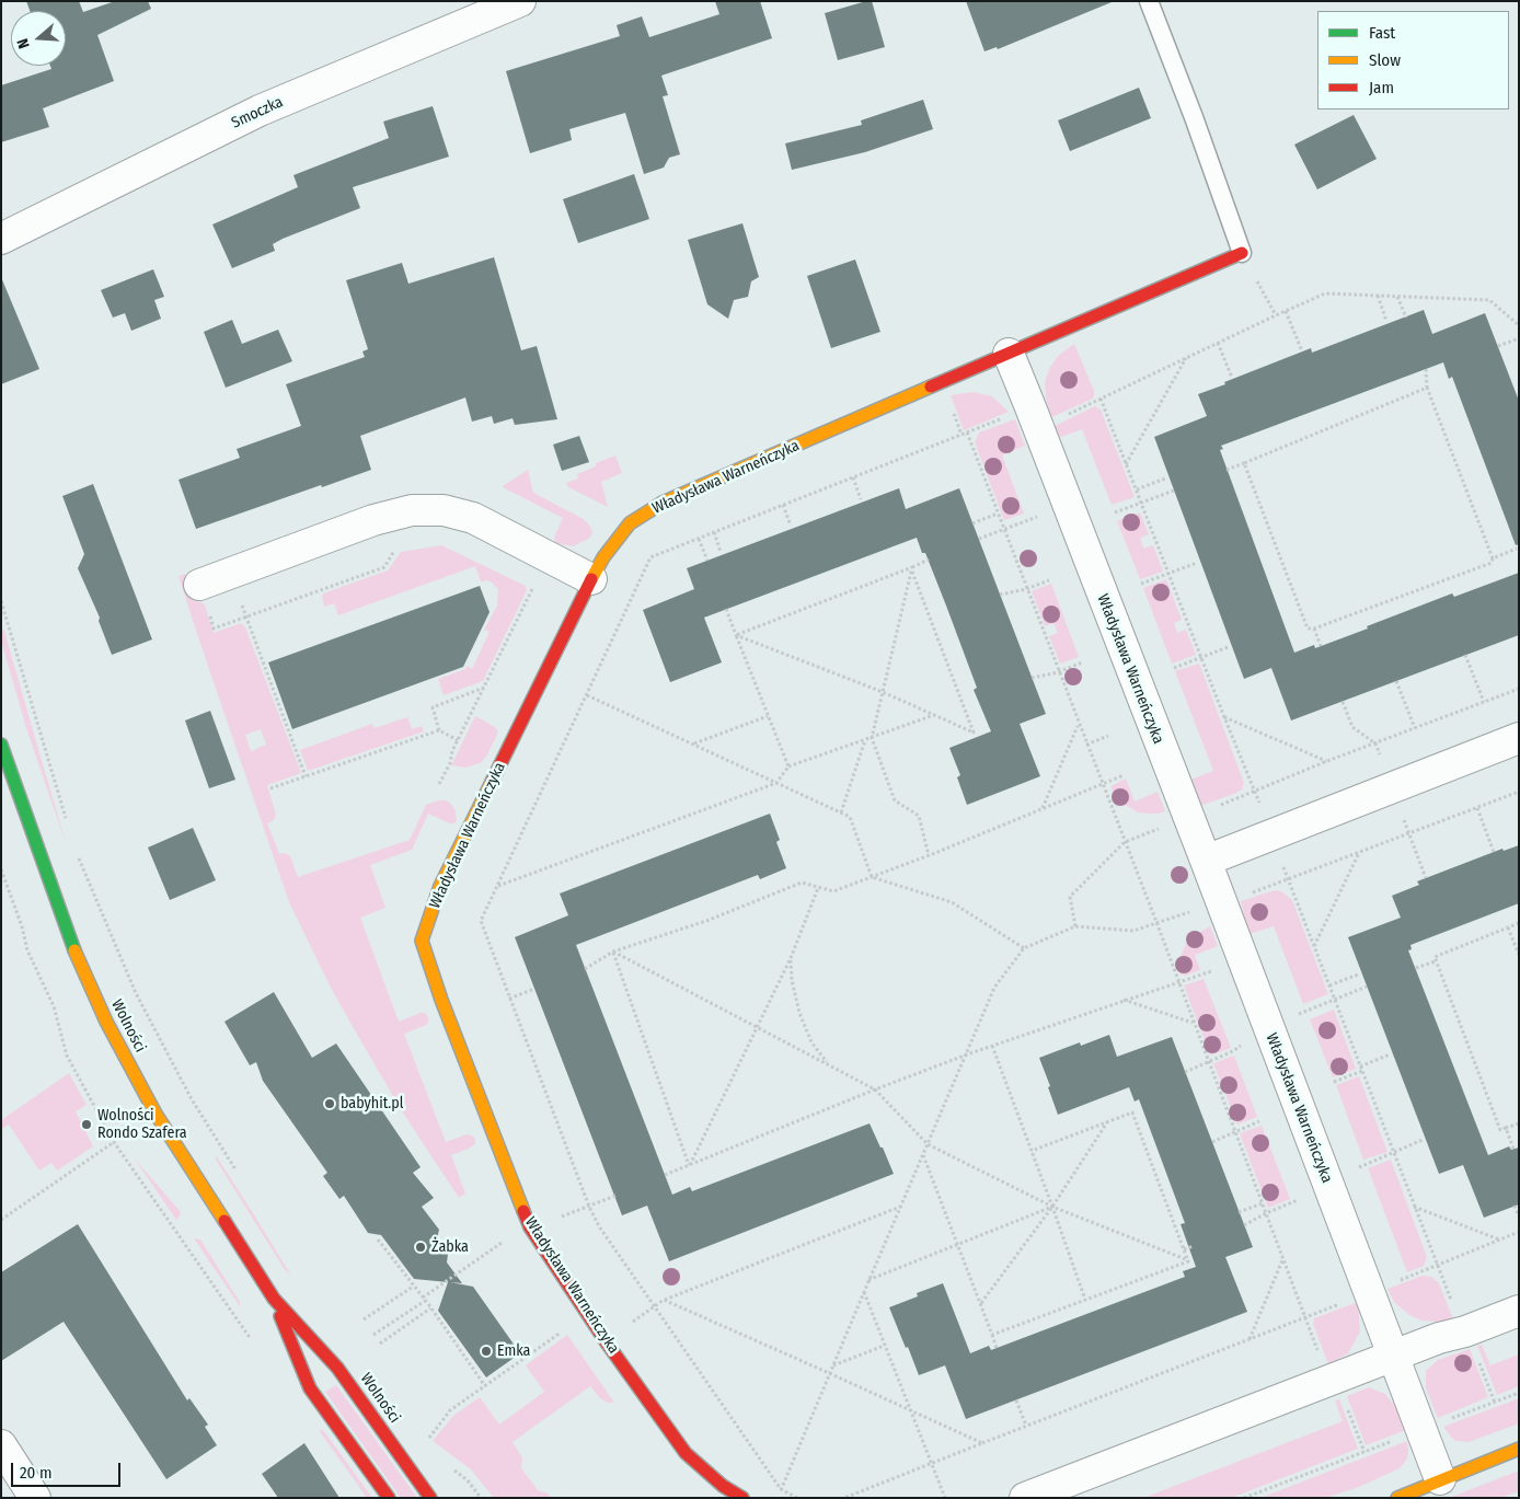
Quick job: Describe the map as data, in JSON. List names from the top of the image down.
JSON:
{
  "streets": {
    "street": ["Smoczka", "Władysława Warneńczyka", "Wolności"]
  },
  "places": [
    "babyhit.pl",
    "Wolności Rondo Szafera",
    "Żabka",
    "Emka"
  ],
  "legend": ["Fast", "Slow", "Jam"],
  "scale_bar": "20 m",
  "north": "left"
}
